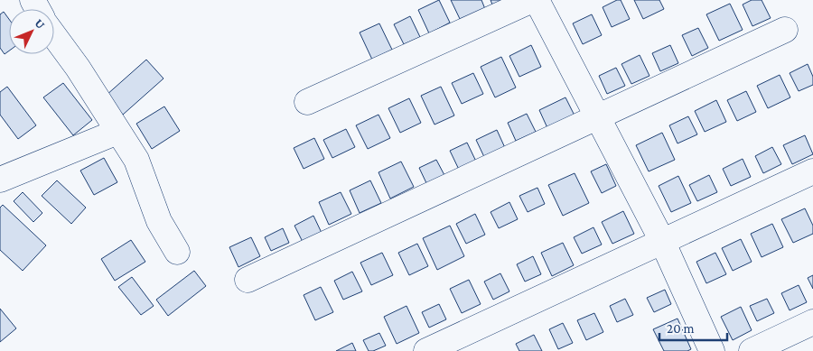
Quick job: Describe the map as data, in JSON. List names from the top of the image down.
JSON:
{
  "scale_bar": "20 m",
  "north": "top right"
}
